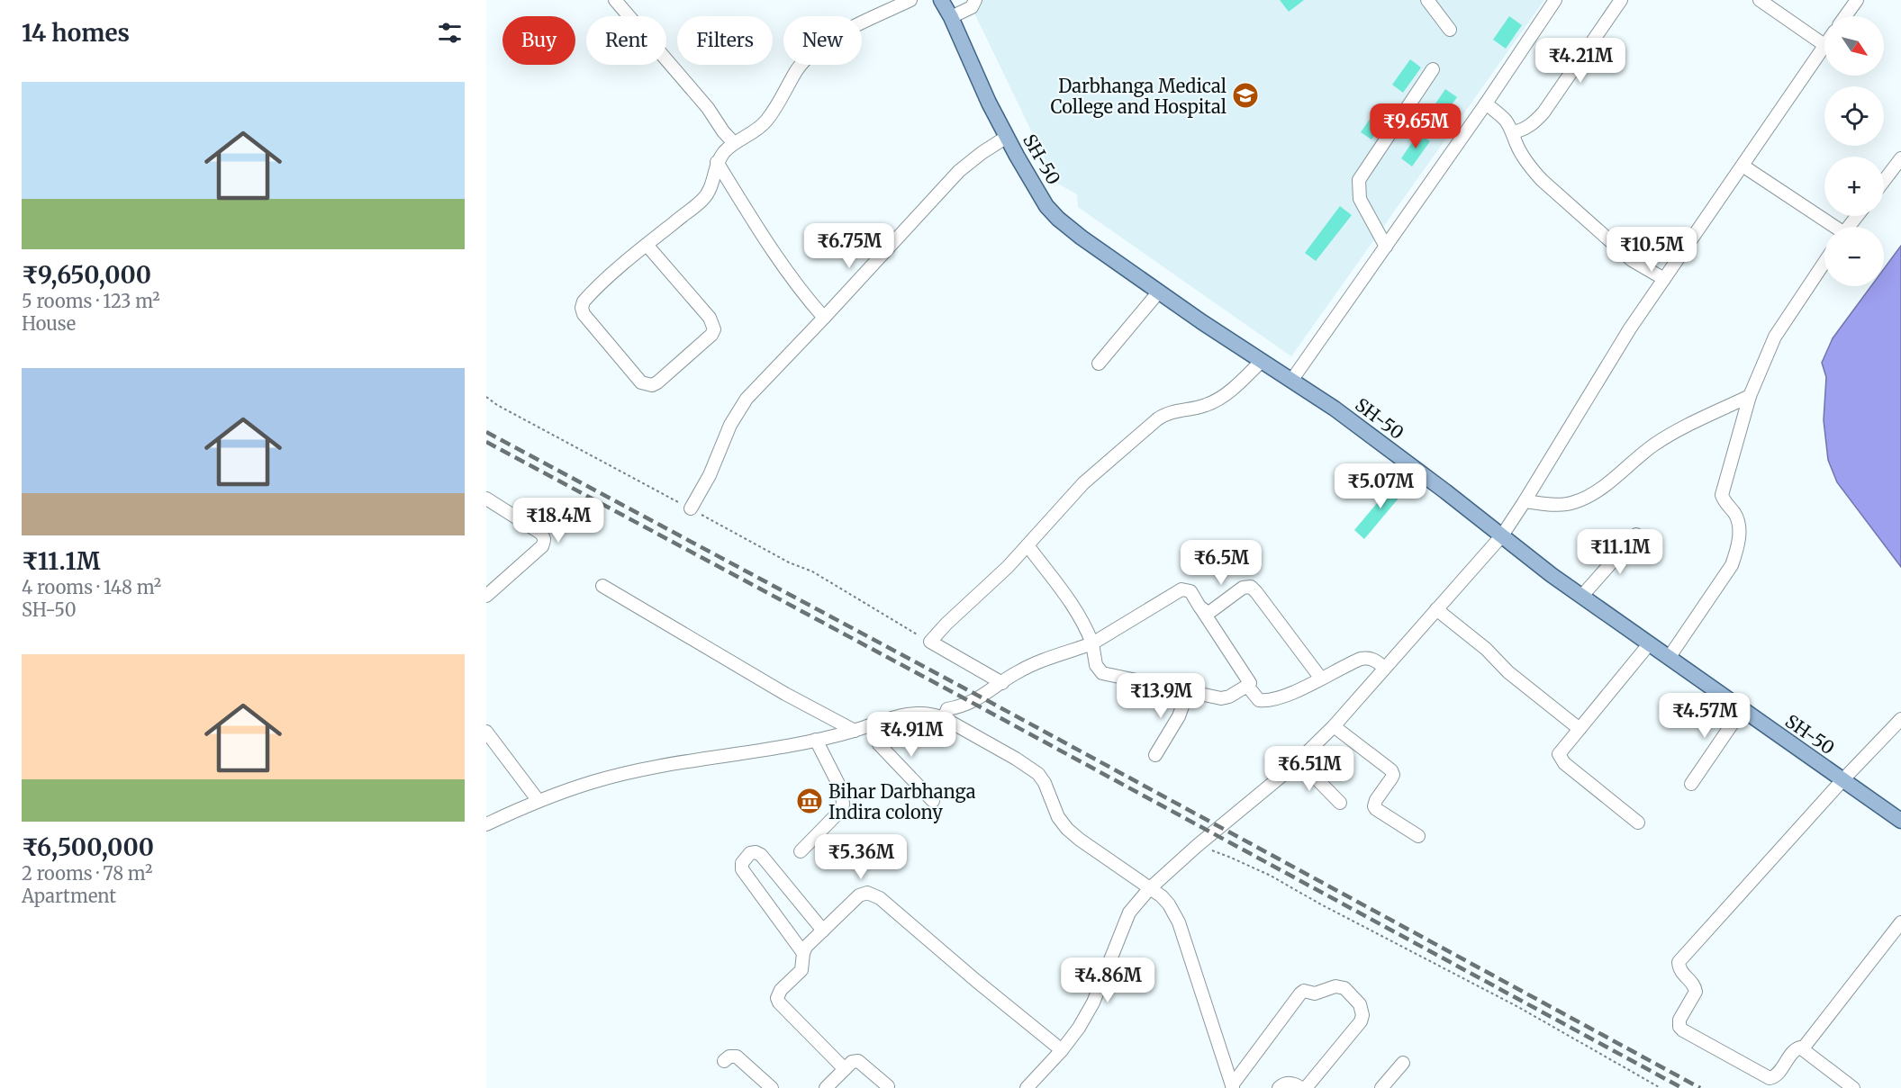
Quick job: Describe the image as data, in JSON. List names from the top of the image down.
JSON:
{
  "streets": {
    "main road": ["SH-50"]
  },
  "places": {
    "school or university": ["Darbhanga Medical College and Hospital"],
    "museum": ["Bihar Darbhanga Indira colony"]
  },
  "north": "bottom right",
  "page": {
    "heading": "14 homes",
    "map_buttons": ["+", "−"],
    "chip": [
      "Buy",
      "Rent",
      "Filters",
      "New"
    ],
    "price": [
      "₹4.21M",
      "₹9.65M",
      "₹6.75M",
      "₹10.5M",
      "₹5.07M",
      "₹18.4M",
      "₹11.1M",
      "₹6.5M",
      "₹13.9M",
      "₹4.57M",
      "₹4.91M",
      "₹6.51M",
      "₹5.36M",
      "₹4.86M"
    ],
    "list": [
      {
        "name": "₹9,650,000",
        "note": "5 rooms · 123 m² · House"
      },
      {
        "name": "₹11.1M",
        "note": "4 rooms · 148 m² · SH-50"
      },
      {
        "name": "₹6,500,000",
        "note": "2 rooms · 78 m² · Apartment"
      }
    ]
  }
}
